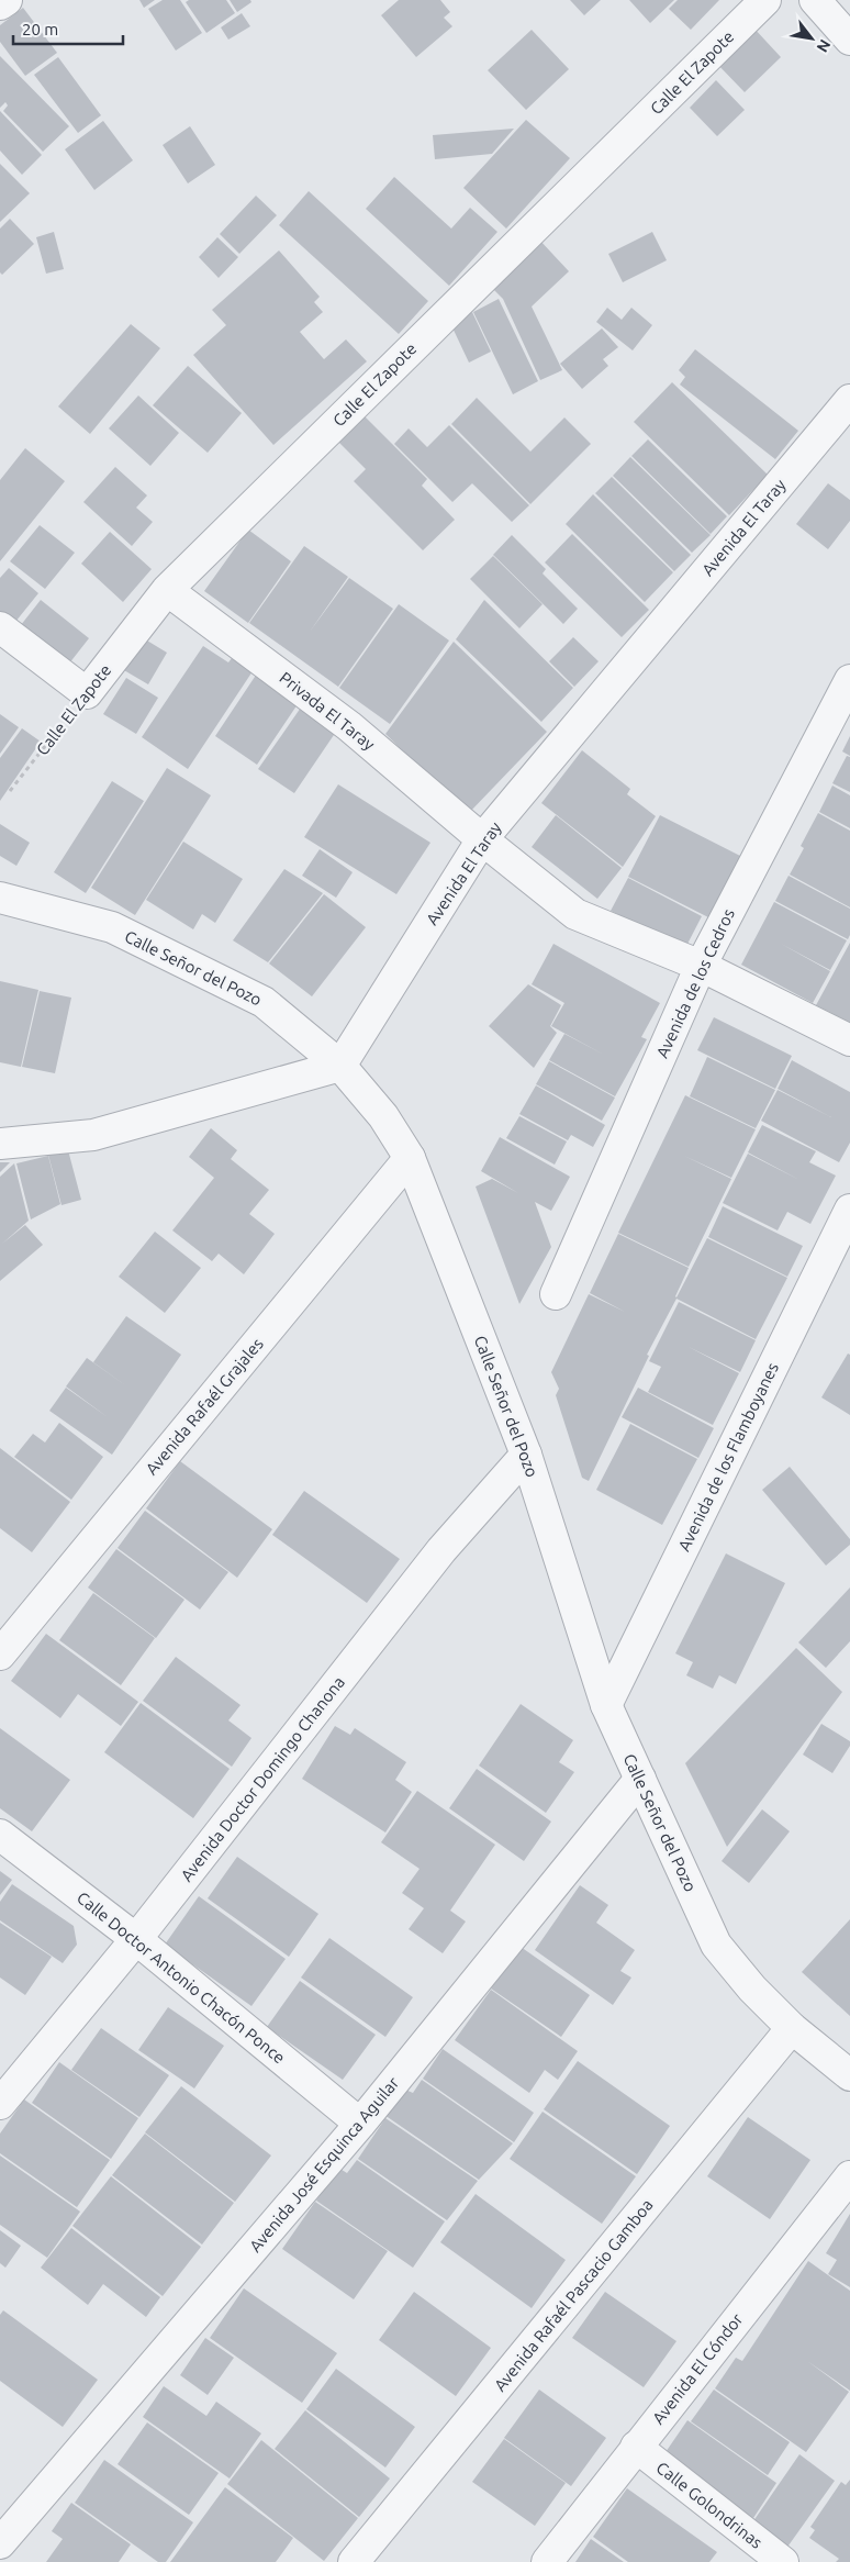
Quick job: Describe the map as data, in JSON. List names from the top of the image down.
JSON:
{
  "streets": {
    "street": [
      "Calle El Zapote",
      "Avenida El Taray",
      "Privada El Taray",
      "Calle Señor del Pozo",
      "Avenida de los Cedros",
      "Avenida Rafaél Grajales",
      "Avenida de los Flamboyanes",
      "Avenida Doctor Domingo Chanona",
      "Calle Doctor Antonio Chacón Ponce",
      "Avenida José Esquinca Aguilar",
      "Avenida Rafaél Pascacio Gamboa",
      "Avenida El Cóndor",
      "Calle Golondrinas"
    ]
  },
  "crossings": [
    ["Calle El Zapote", "Privada El Taray"],
    ["Avenida El Taray", "Privada El Taray"],
    ["Avenida El Taray", "Calle Señor del Pozo"],
    ["Privada El Taray", "Avenida de los Cedros"],
    ["Calle Señor del Pozo", "Avenida Rafaél Grajales"],
    ["Calle Señor del Pozo", "Avenida de los Flamboyanes"],
    ["Calle Señor del Pozo", "Avenida Doctor Domingo Chanona"],
    ["Calle Señor del Pozo", "Avenida José Esquinca Aguilar"],
    ["Calle Señor del Pozo", "Avenida Rafaél Pascacio Gamboa"],
    ["Avenida Doctor Domingo Chanona", "Calle Doctor Antonio Chacón Ponce"],
    ["Calle Doctor Antonio Chacón Ponce", "Avenida José Esquinca Aguilar"],
    ["Avenida El Cóndor", "Calle Golondrinas"]
  ],
  "scale_bar": "20 m",
  "north": "bottom right"
}
